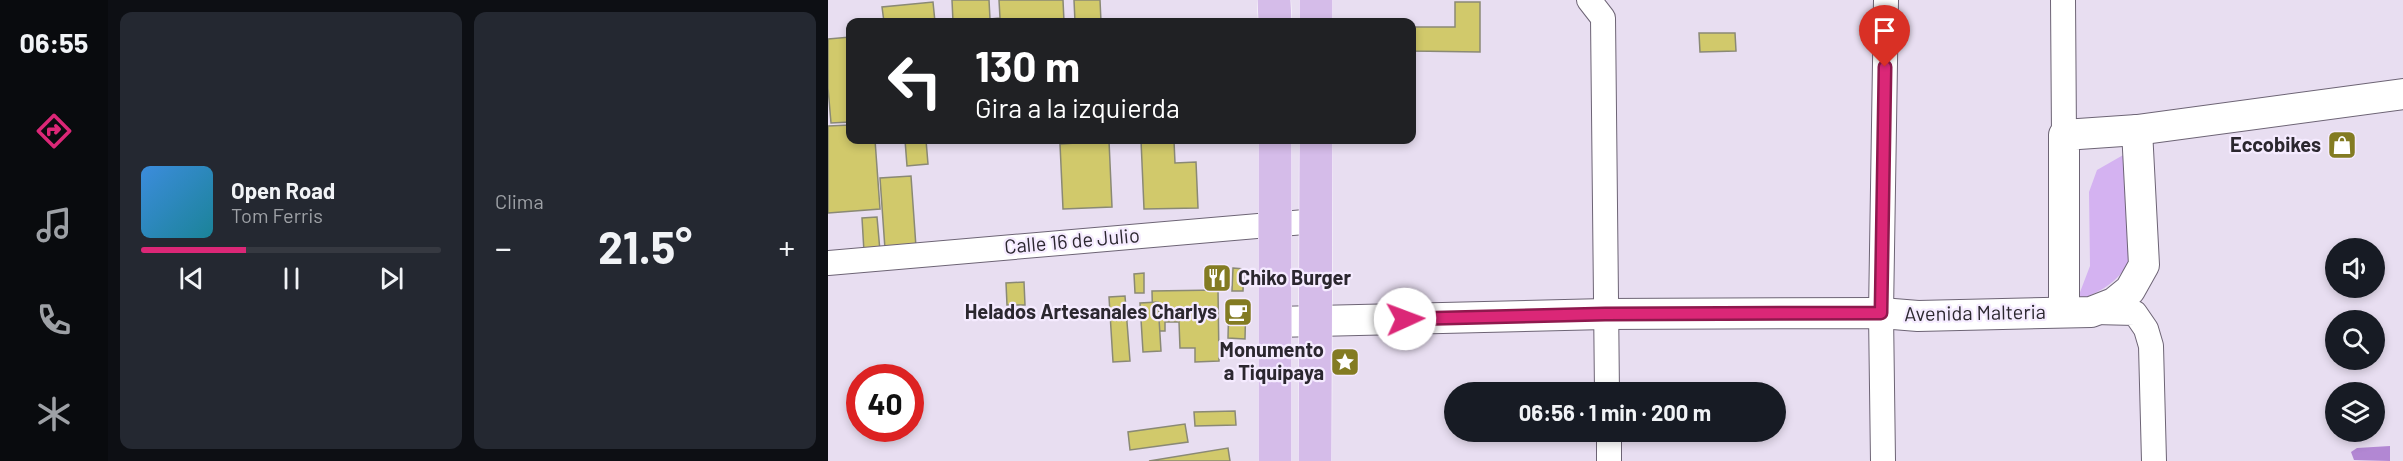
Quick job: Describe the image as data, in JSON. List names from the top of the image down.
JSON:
{
  "streets": {
    "street": ["Calle 16 de Julio", "Avenida Malteria"]
  },
  "places": {
    "shop": ["Eccobikes"],
    "restaurant": ["Chiko Burger"],
    "cafe": ["Helados Artesanales Charlys"],
    "place": ["Monumento a Tiquipaya"]
  },
  "page": {
    "tabs": "06:55",
    "tile": "Clima",
    "turn": ["130 m", "Gira a la izquierda"],
    "song": ["Open Road", "Tom Ferris"],
    "heat": ["−", "21.5°", "+"],
    "limit": "40",
    "trip": "06:56 · 1 min · 200 m"
  }
}
